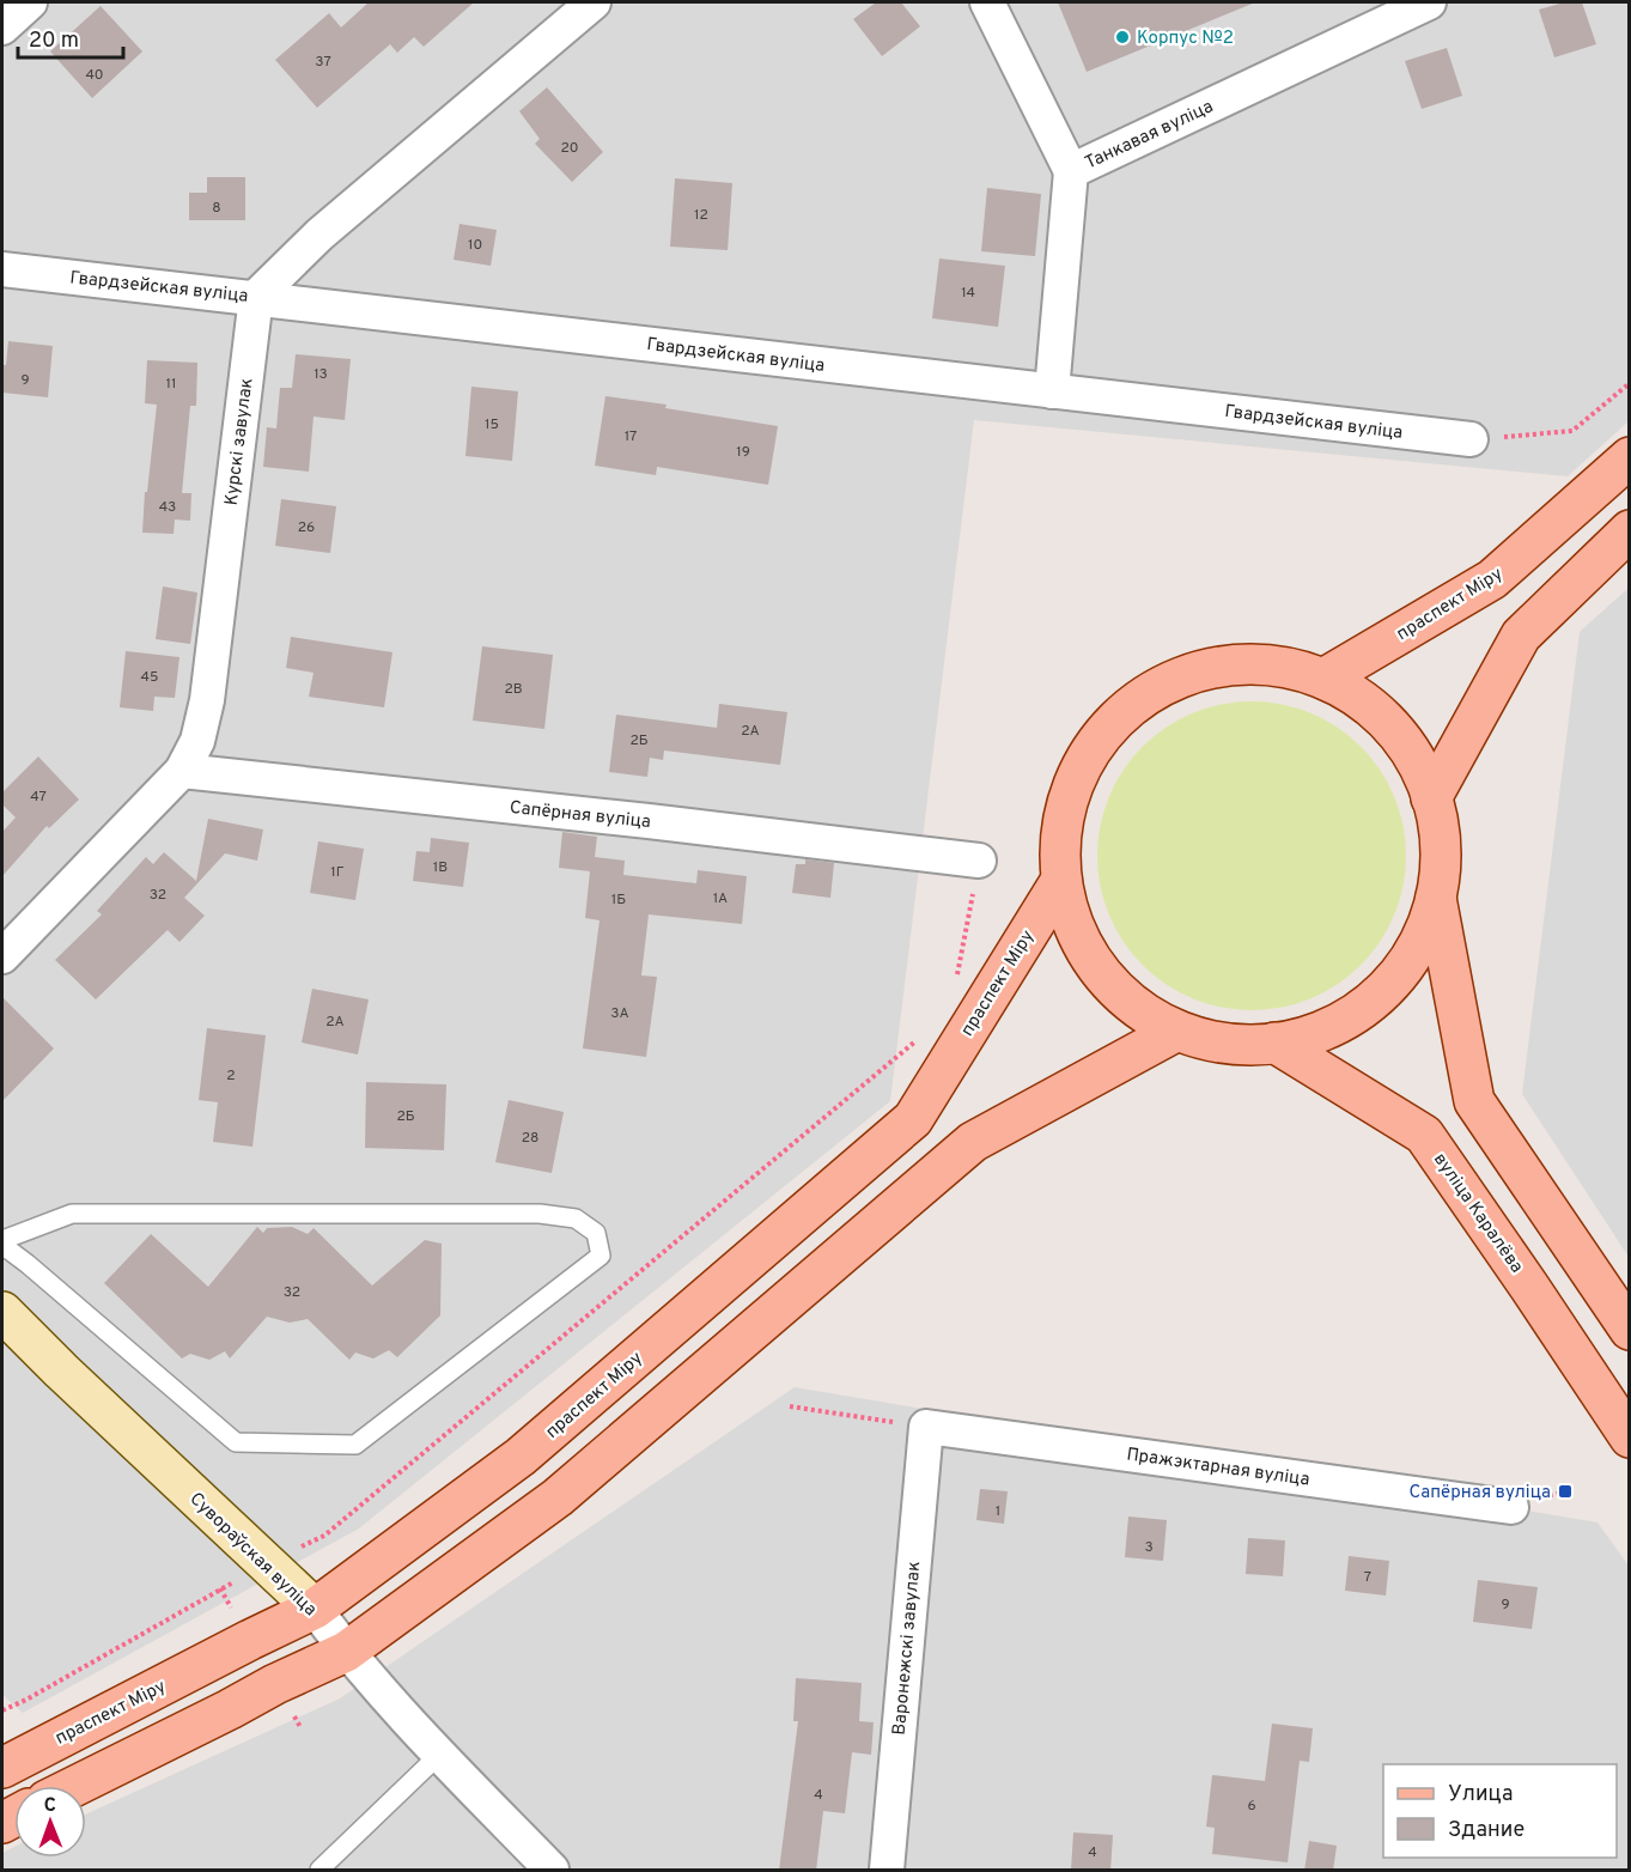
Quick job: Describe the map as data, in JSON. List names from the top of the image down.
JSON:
{
  "streets": {
    "main road": ["праспект Міру", "вуліца Каралёва", "Сувораўская вуліца"],
    "street": [
      "Танкавая вуліца",
      "Гвардзейская вуліца",
      "Курскі завулак",
      "Сапёрная вуліца",
      "Пражэктарная вуліца",
      "Варонежскі завулак"
    ]
  },
  "crossings": [
    ["Танкавая вуліца", "Гвардзейская вуліца"],
    ["Гвардзейская вуліца", "Курскі завулак"],
    ["Курскі завулак", "Сапёрная вуліца"],
    ["праспект Міру", "Сувораўская вуліца"],
    ["Пражэктарная вуліца", "Варонежскі завулак"]
  ],
  "places": {
    "other": ["Корпус №2"],
    "transit": ["Сапёрная вуліца"]
  },
  "house_numbers": [
    "37",
    "40",
    "20",
    "8",
    "12",
    "10",
    "14",
    "13",
    "9",
    "11",
    "15",
    "17",
    "19",
    "43",
    "26",
    "45",
    "2В",
    "2А",
    "2Б",
    "47",
    "1В",
    "1Г",
    "32",
    "1А",
    "1Б",
    "3А",
    "2А",
    "2",
    "2Б",
    "28",
    "32",
    "1",
    "3",
    "7",
    "9",
    "4",
    "6",
    "4"
  ],
  "legend": ["Улица", "Здание"],
  "scale_bar": "20 m",
  "north": "top"
}
